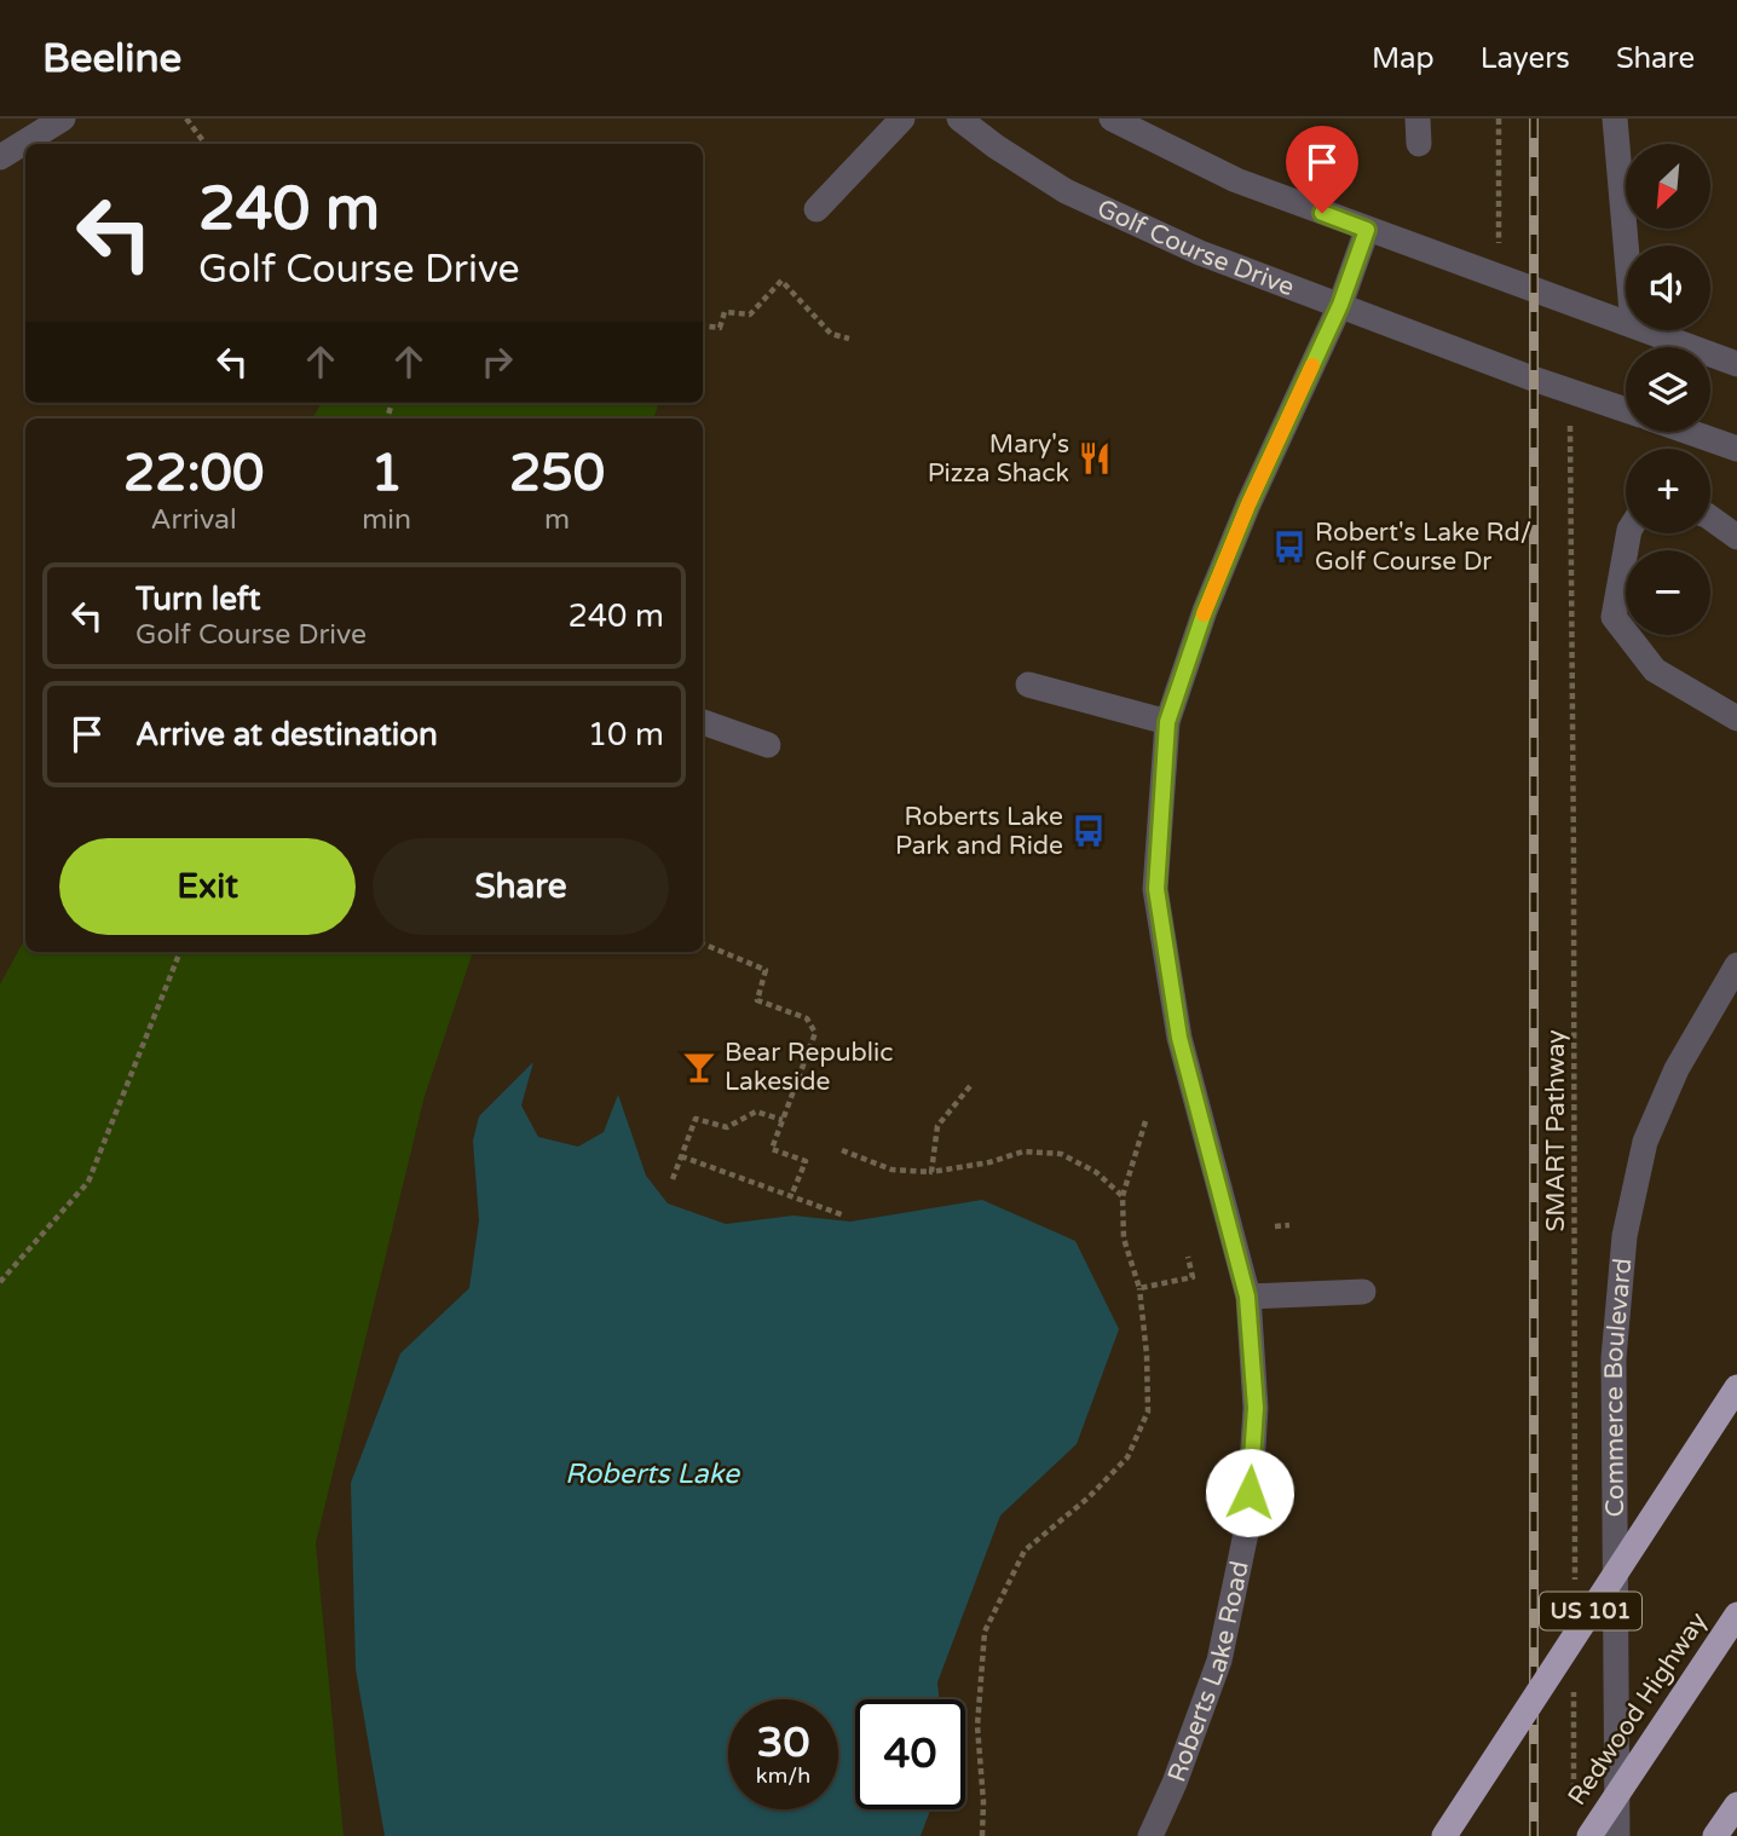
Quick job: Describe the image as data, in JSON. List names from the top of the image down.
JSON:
{
  "streets": {
    "highway": ["US 101", "Redwood Highway"],
    "street": ["Golf Course Drive", "Commerce Boulevard", "Roberts Lake Road"],
    "path": ["SMART Pathway"]
  },
  "crossings": [
    ["Golf Course Drive", "Roberts Lake Road"]
  ],
  "water": ["Roberts Lake"],
  "places": {
    "restaurant": ["Mary's Pizza Shack"],
    "bus stop": ["Robert's Lake Rd/ Golf Course Dr", "Roberts Lake Park and Ride"],
    "bar": ["Bear Republic Lakeside"]
  },
  "north": "bottom left",
  "page": {
    "header": "Beeline",
    "nav": ["Map", "Layers", "Share"],
    "map_buttons": ["+", "−"],
    "turn": ["240 m", "Golf Course Drive"],
    "eta": [
      "22:00",
      "Arrival",
      "1",
      "min",
      "250",
      "m"
    ],
    "list": [
      {
        "name": "Turn left",
        "note": "Golf Course Drive",
        "value": "240 m"
      },
      {
        "name": "Arrive at destination",
        "value": "10 m"
      }
    ],
    "buttons": ["Exit", "Share"],
    "speed": "30 km/h",
    "limit": "40"
  }
}
